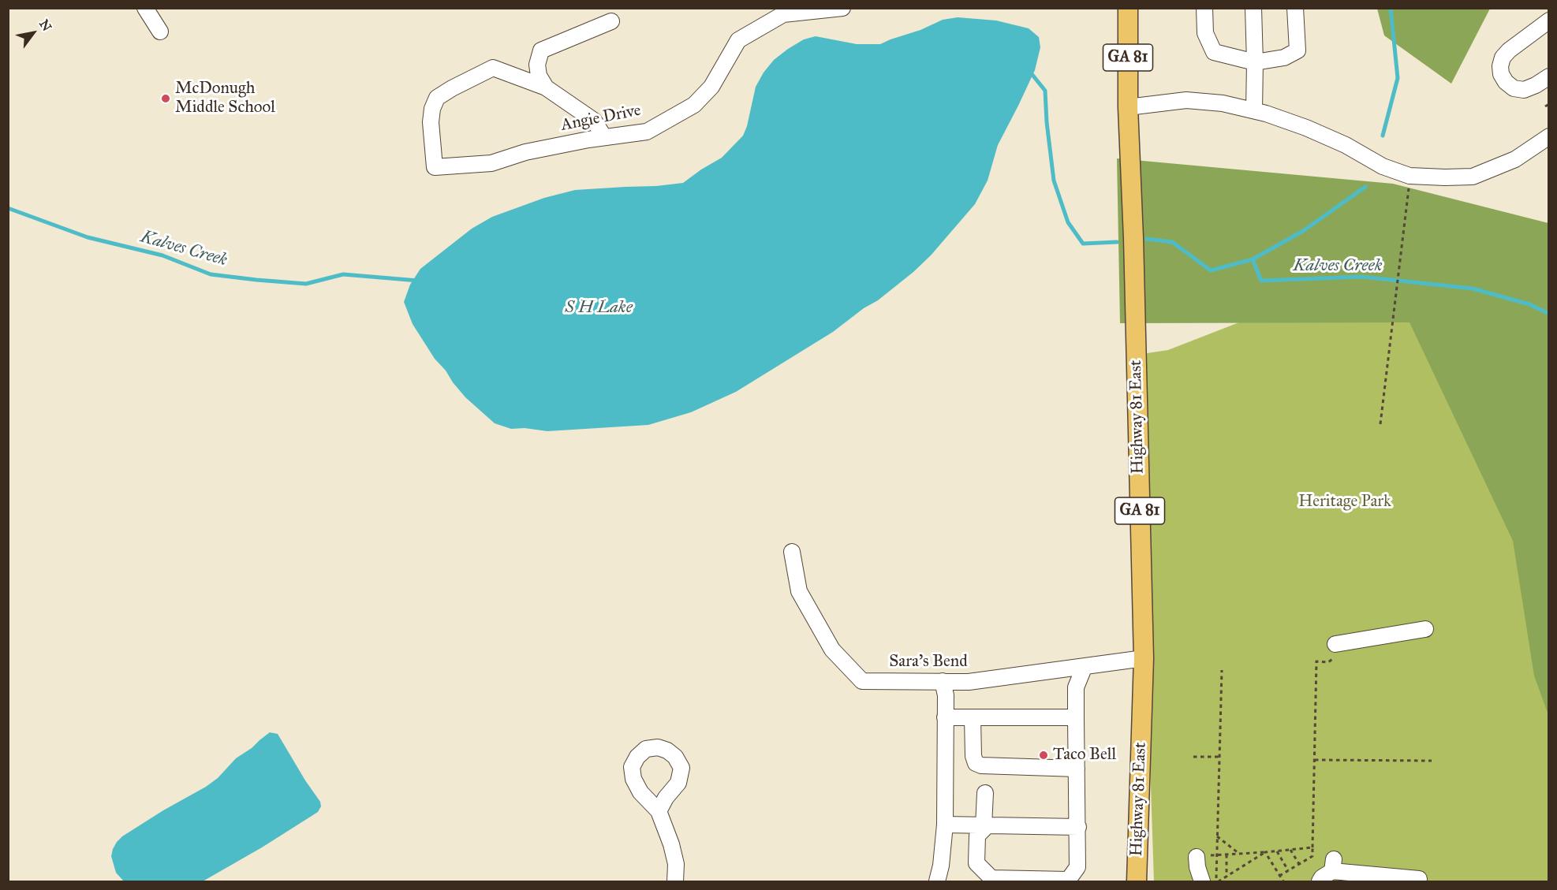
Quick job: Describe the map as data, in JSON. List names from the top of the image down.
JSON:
{
  "streets": {
    "main road": ["GA 81", "Highway 81 East"],
    "street": ["Angie Drive", "Sara's Bend"]
  },
  "crossings": [
    ["Highway 81 East", "Sara's Bend"]
  ],
  "water": ["Kalves Creek", "S H Lake"],
  "parks": ["Heritage Park"],
  "places": ["McDonugh Middle School", "Taco Bell"],
  "north": "top right"
}
